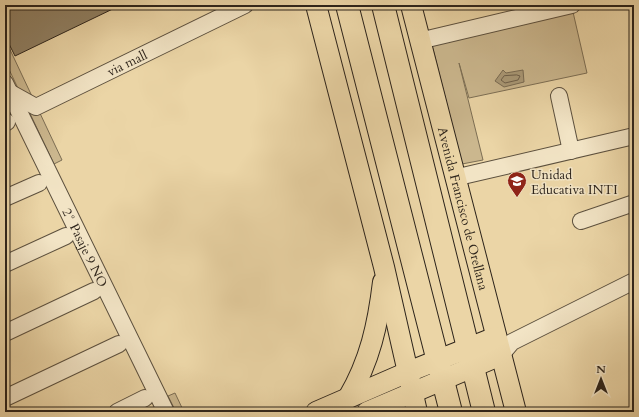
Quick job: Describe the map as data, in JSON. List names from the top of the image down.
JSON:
{
  "streets": {
    "highway": ["Avenida Francisco de Orellana"],
    "street": ["via mall", "2° Pasaje 9 NO"]
  },
  "crossings": [
    ["via mall", "2° Pasaje 9 NO"]
  ],
  "places": {
    "school or university": ["Unidad Educativa INTI"]
  },
  "north": "top"
}
